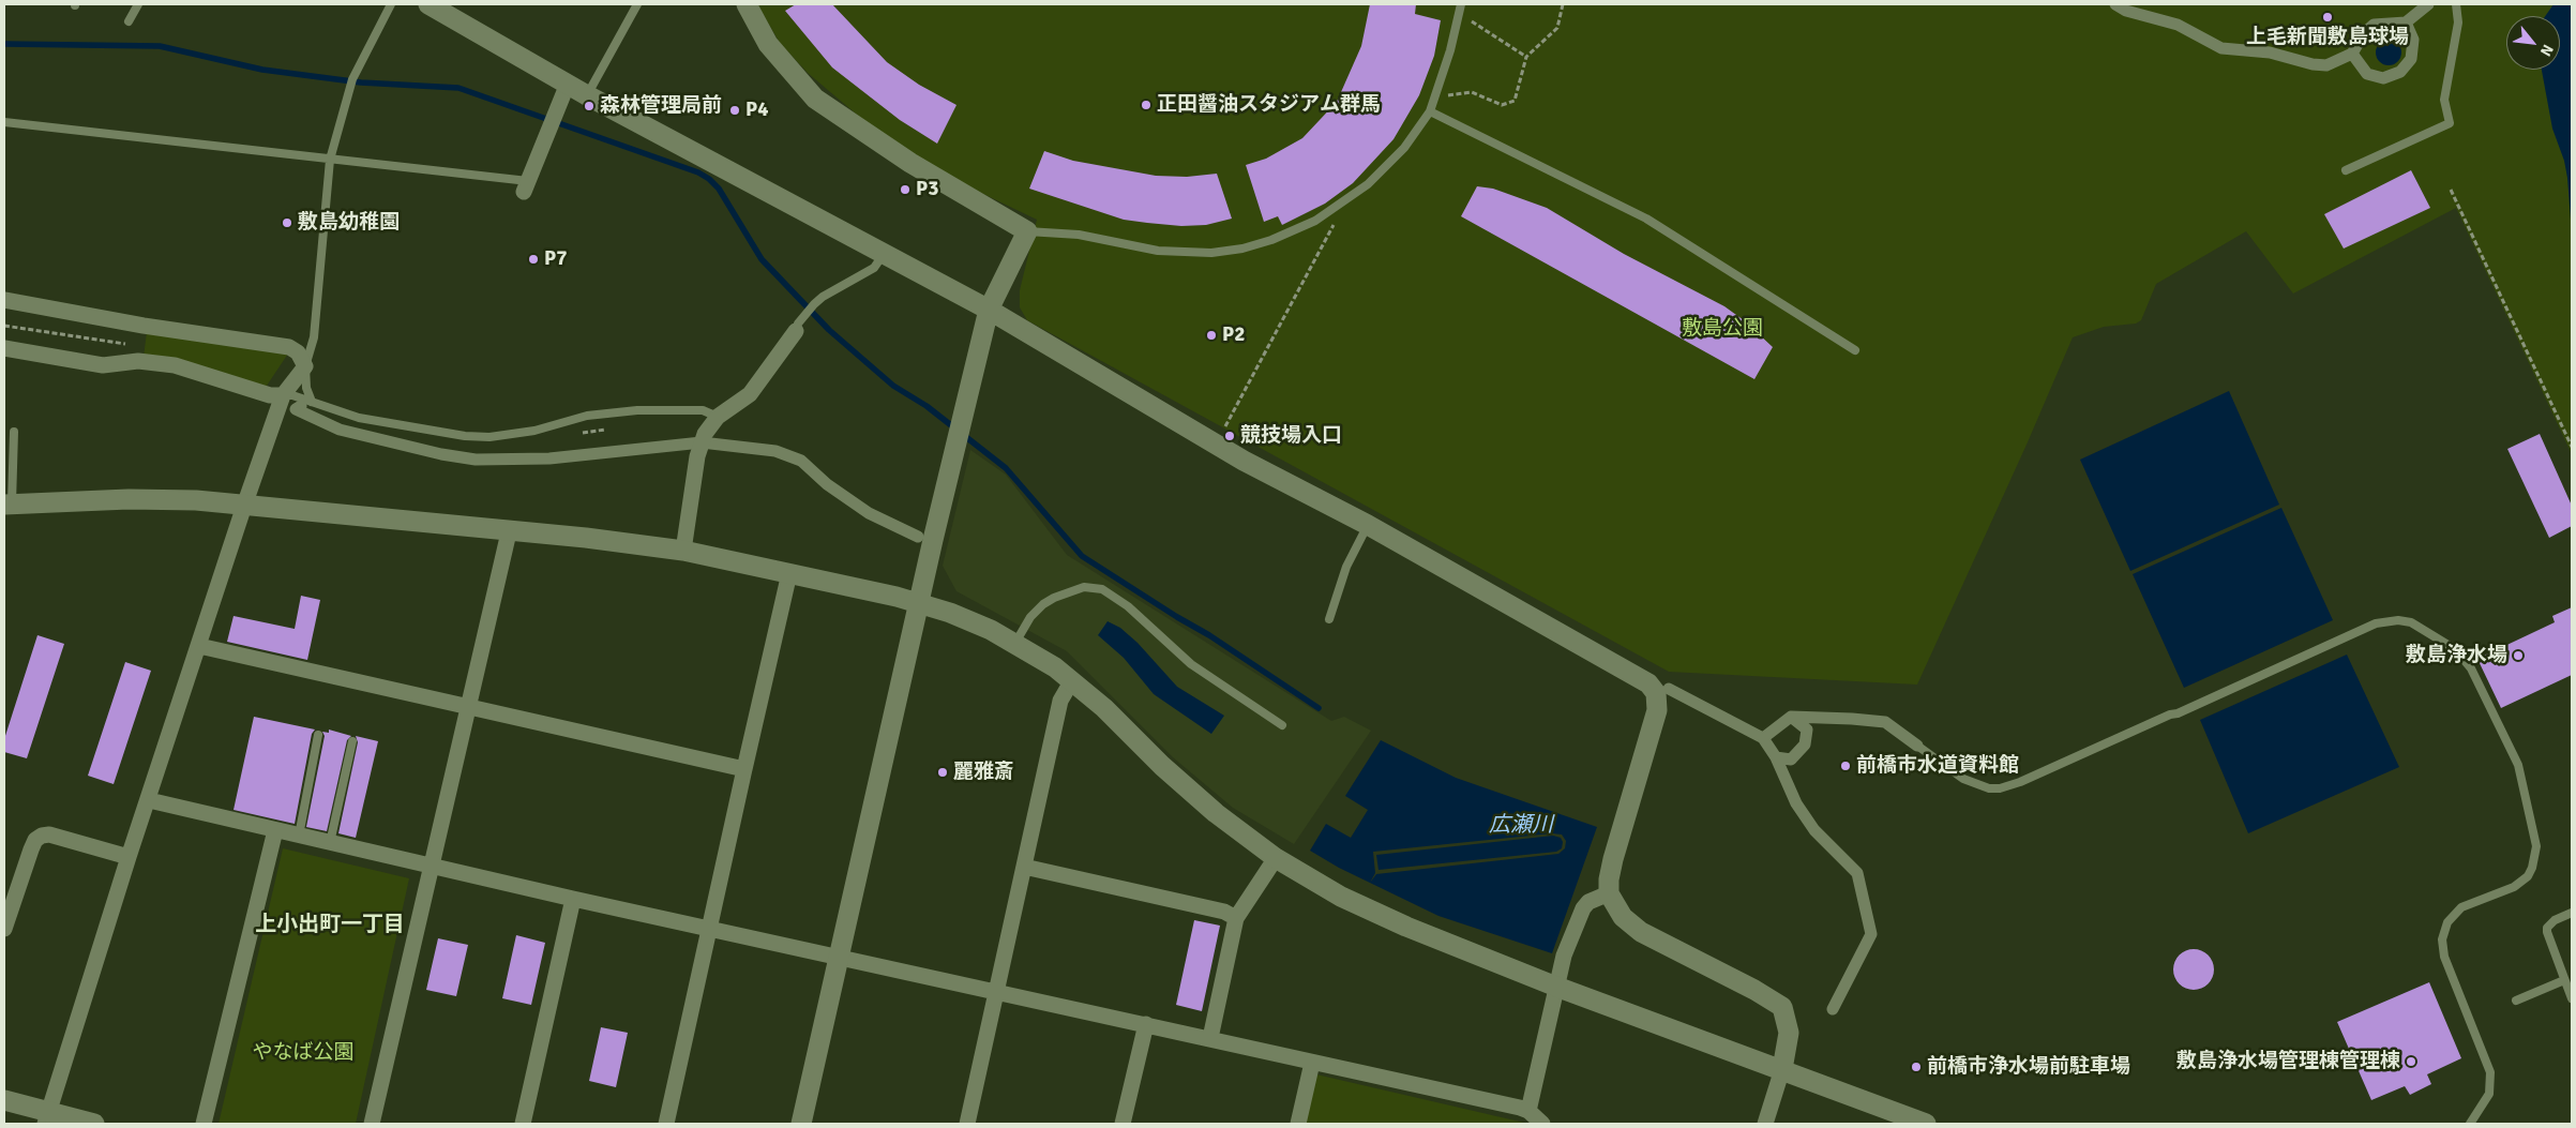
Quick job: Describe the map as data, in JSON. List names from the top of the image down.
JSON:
{
  "districts": ["上小出町一丁目"],
  "water": ["広瀬川"],
  "parks": ["敷島公園", "やなば公園"],
  "places": [
    "上毛新聞敷島球場",
    "正田醤油スタジアム群馬",
    "森林管理局前",
    "P4",
    "P3",
    "敷島幼稚園",
    "P7",
    "P2",
    "競技場入口",
    "敷島浄水場",
    "前橋市水道資料館",
    "麗雅斎",
    "敷島浄水場管理棟管理棟",
    "前橋市浄水場前駐車場"
  ],
  "north": "bottom right"
}
